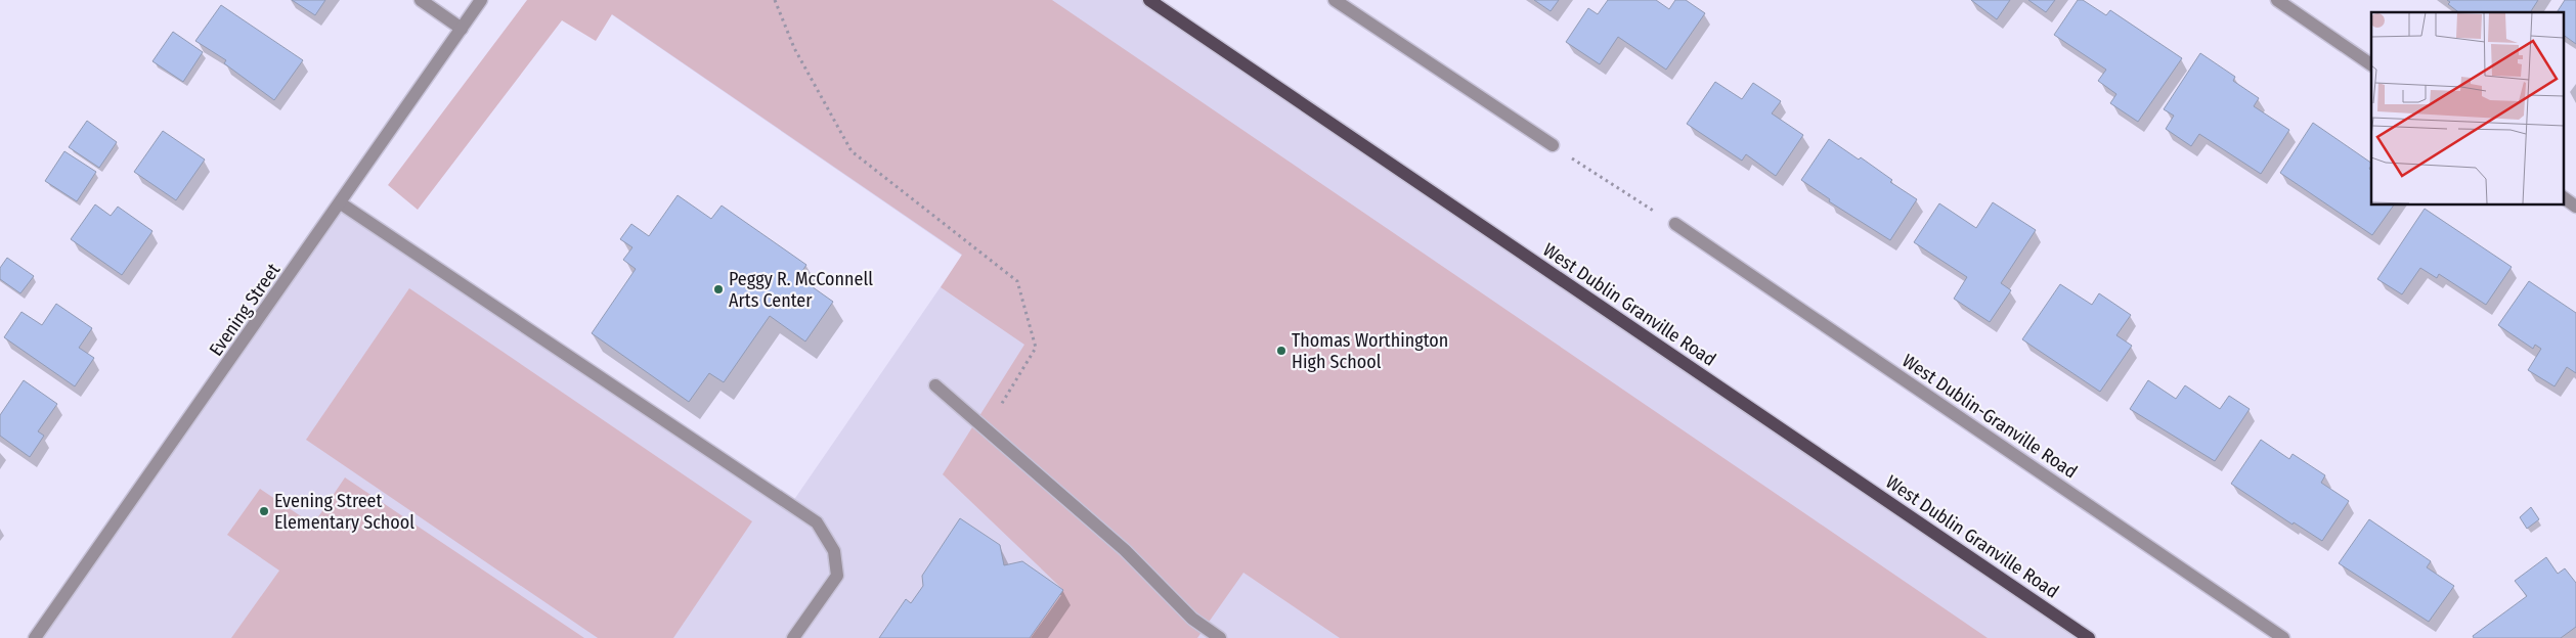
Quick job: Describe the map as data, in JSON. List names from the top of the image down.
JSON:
{
  "streets": {
    "main road": ["West Dublin Granville Road"],
    "street": ["Evening Street", "West Dublin-Granville Road"]
  },
  "places": ["Peggy R. McConnell Arts Center", "Thomas Worthington High School", "Evening Street Elementary School"]
}
